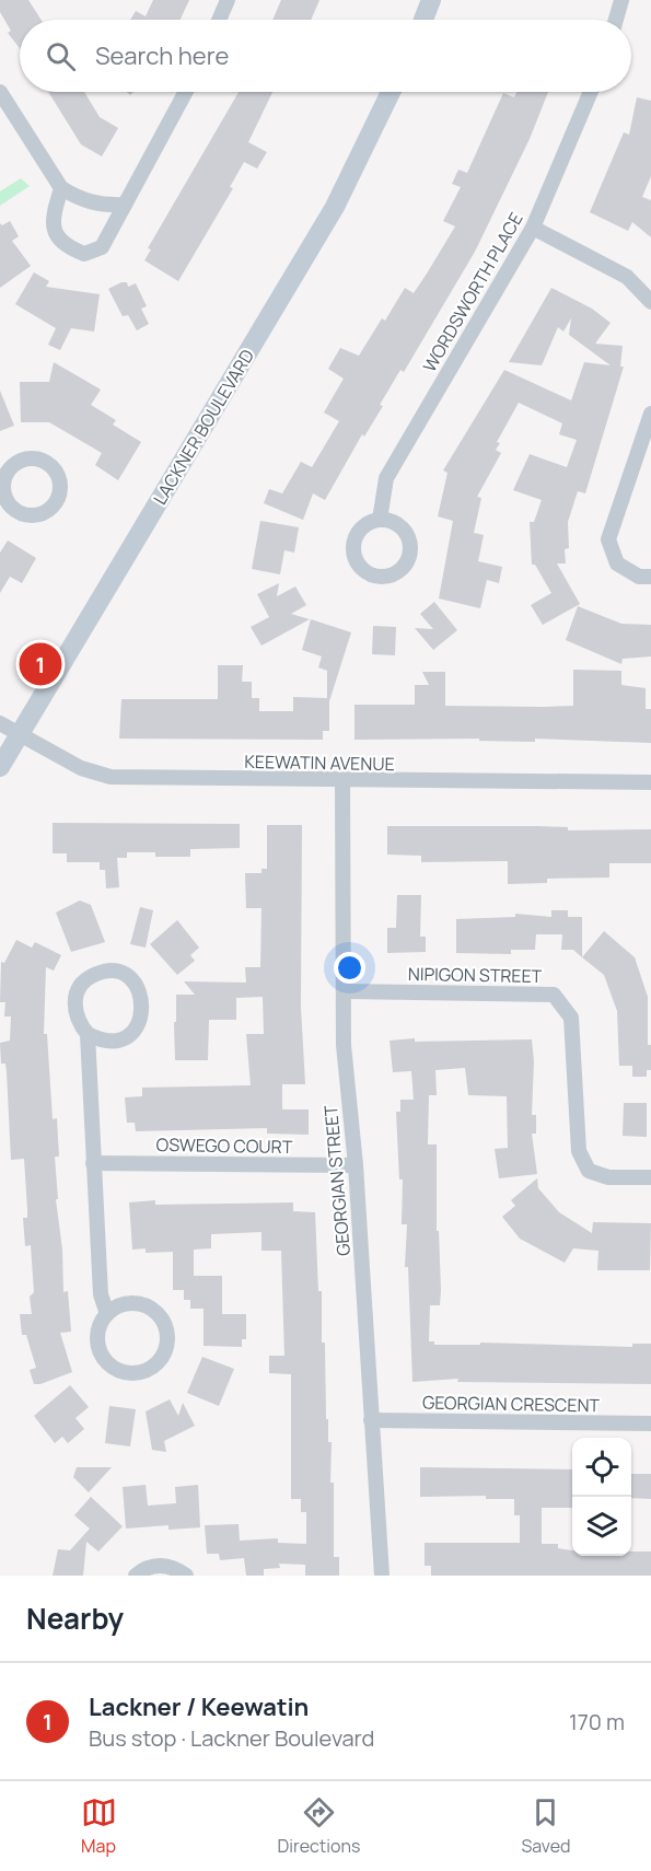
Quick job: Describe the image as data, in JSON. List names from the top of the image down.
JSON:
{
  "streets": {
    "main road": ["LACKNER BOULEVARD"],
    "street": [
      "WORDSWORTH PLACE",
      "KEEWATIN AVENUE",
      "NIPIGON STREET",
      "OSWEGO COURT",
      "GEORGIAN STREET",
      "GEORGIAN CRESCENT"
    ]
  },
  "crossings": [
    ["LACKNER BOULEVARD", "KEEWATIN AVENUE"],
    ["KEEWATIN AVENUE", "GEORGIAN STREET"],
    ["NIPIGON STREET", "GEORGIAN STREET"],
    ["OSWEGO COURT", "GEORGIAN STREET"],
    ["GEORGIAN STREET", "GEORGIAN CRESCENT"]
  ],
  "page": {
    "search": "Search here",
    "pins": "1",
    "heading": "Nearby",
    "list": [
      {
        "mark": "1",
        "name": "Lackner / Keewatin",
        "note": "Bus stop · Lackner Boulevard",
        "value": "170 m"
      }
    ],
    "nav": ["Map", "Directions", "Saved"]
  }
}
